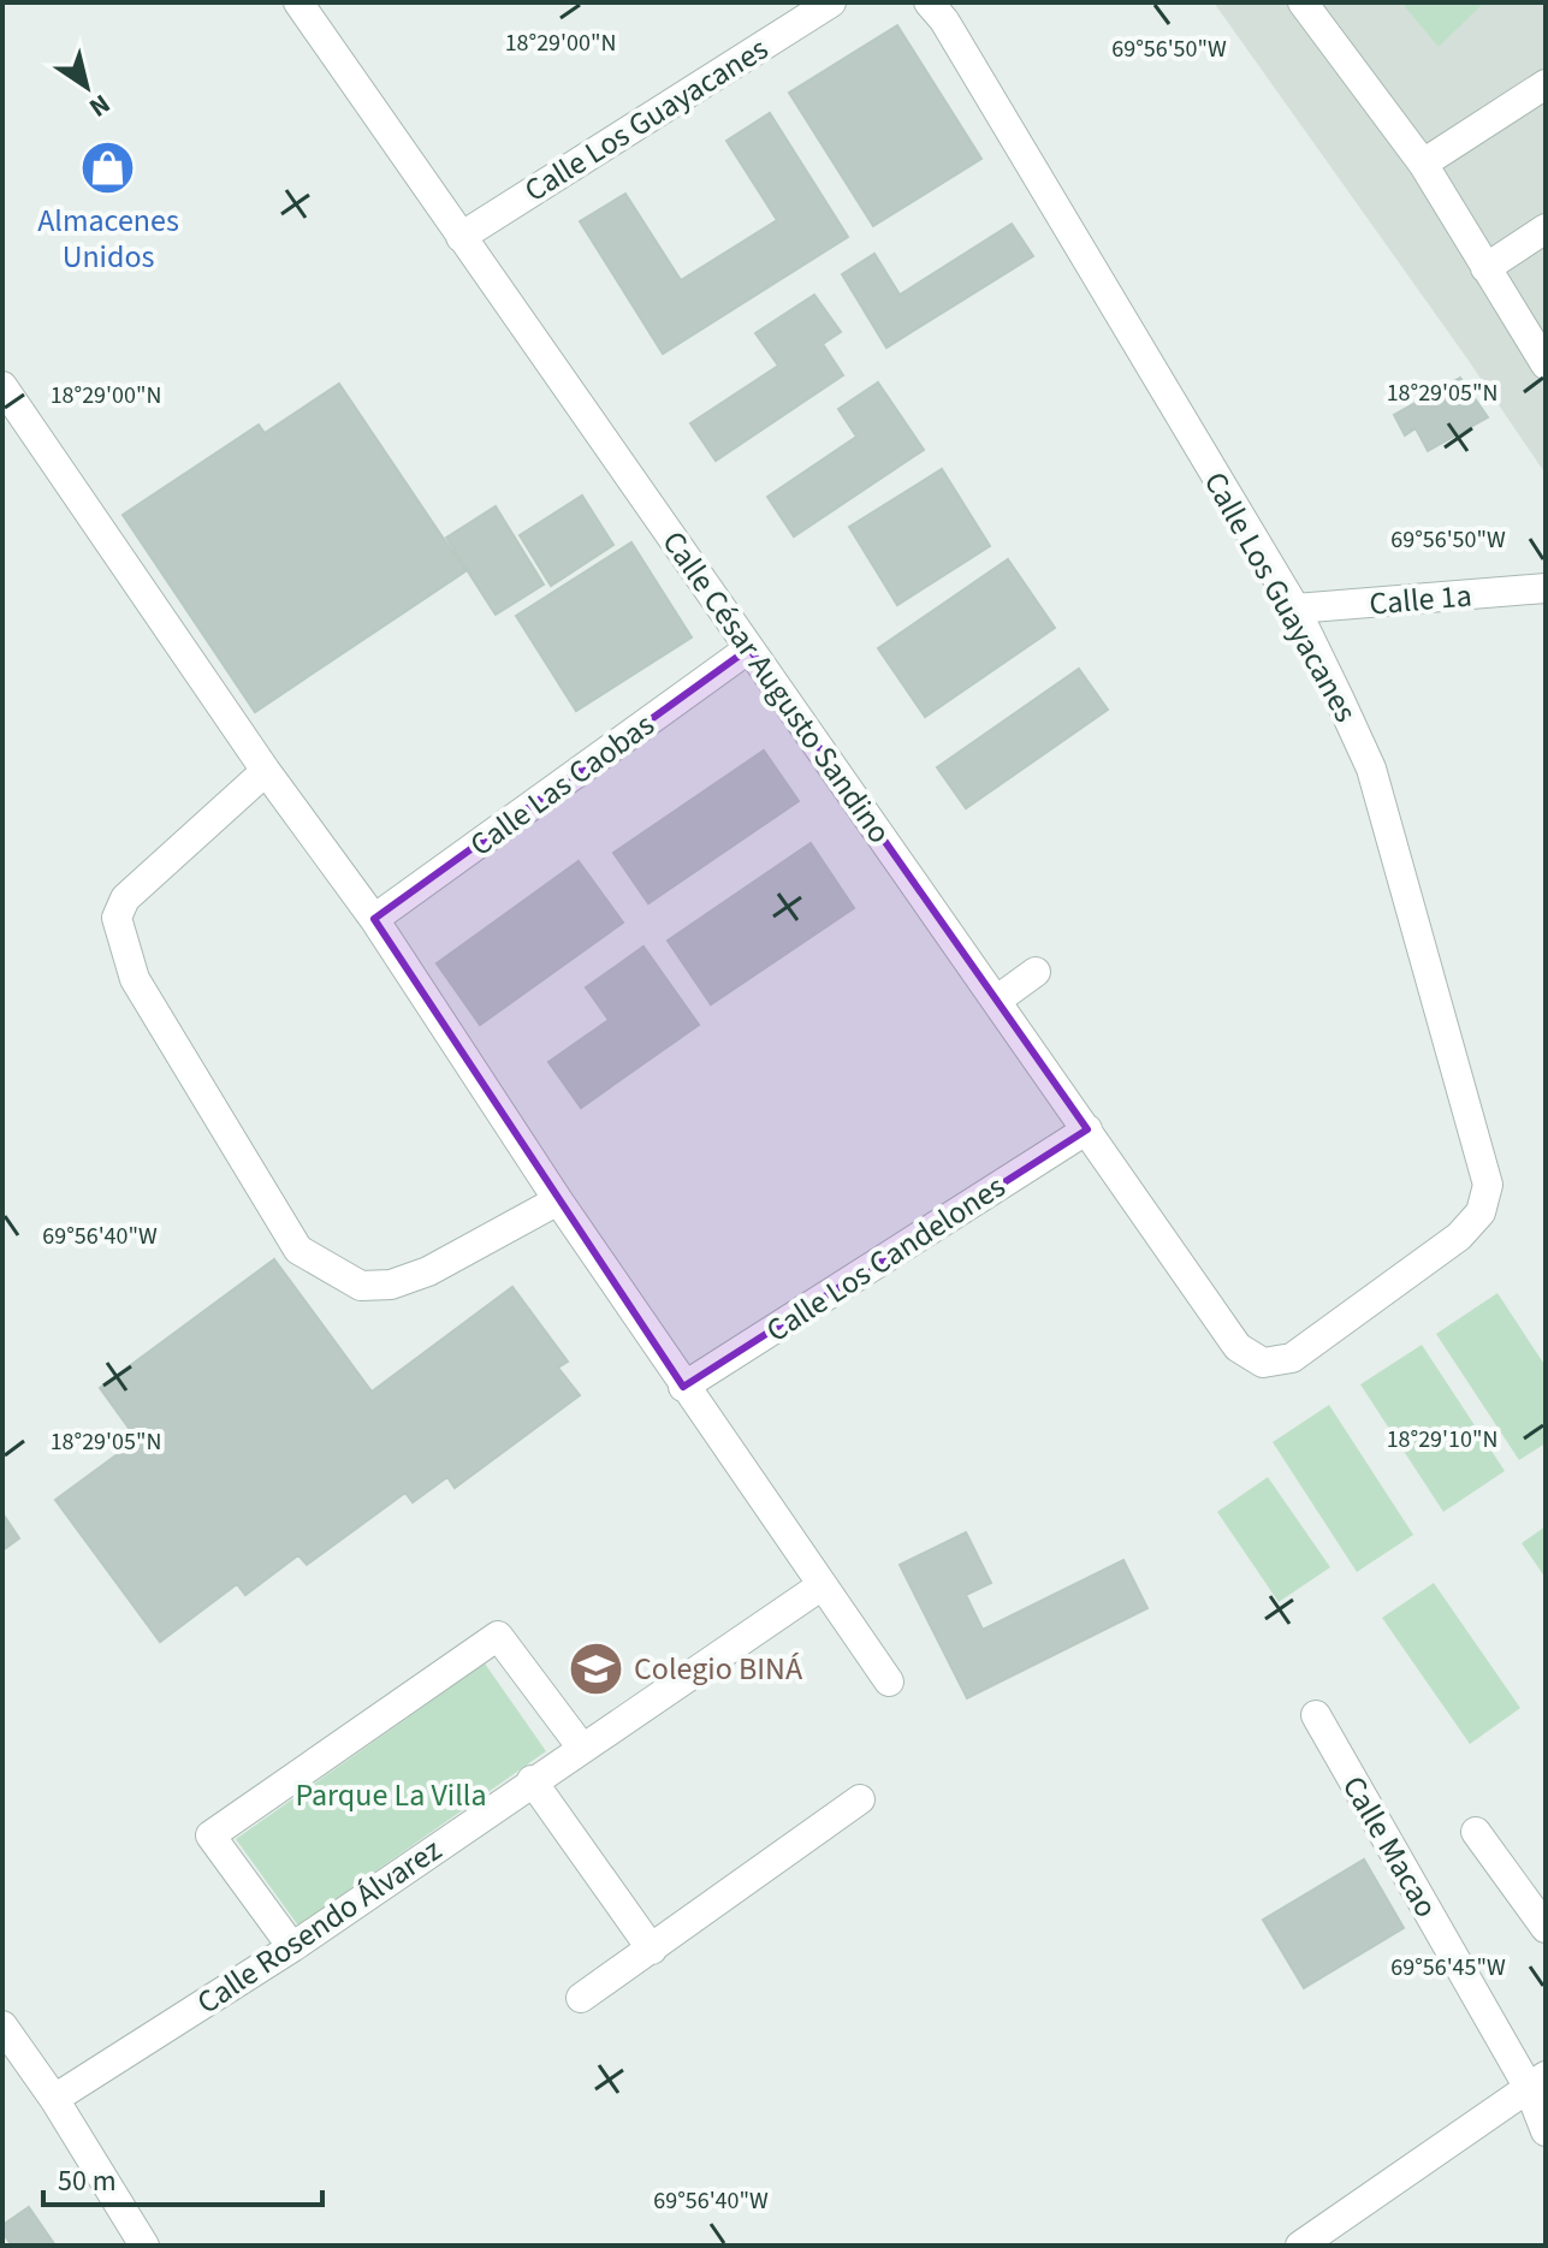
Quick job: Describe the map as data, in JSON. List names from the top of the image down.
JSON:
{
  "streets": {
    "street": [
      "Calle Los Guayacanes",
      "Calle 1a",
      "Calle César Augusto Sandino",
      "Calle Las Caobas",
      "Calle Los Candelones",
      "Calle Macao",
      "Calle Rosendo Álvarez"
    ]
  },
  "crossings": [
    ["Calle Los Guayacanes", "Calle 1a"],
    ["Calle Los Guayacanes", "Calle César Augusto Sandino"],
    ["Calle César Augusto Sandino", "Calle Las Caobas"],
    ["Calle César Augusto Sandino", "Calle Los Candelones"]
  ],
  "parks": ["Parque La Villa"],
  "places": {
    "shop": ["Almacenes Unidos"],
    "school or university": ["Colegio BINÁ"]
  },
  "scale_bar": "50 m",
  "north": "bottom right",
  "coordinates": [
    "18°29'00\"N",
    "69°56'50\"W",
    "18°29'05\"N",
    "69°56'40\"W",
    "18°29'10\"N",
    "69°56'45\"W"
  ]
}
